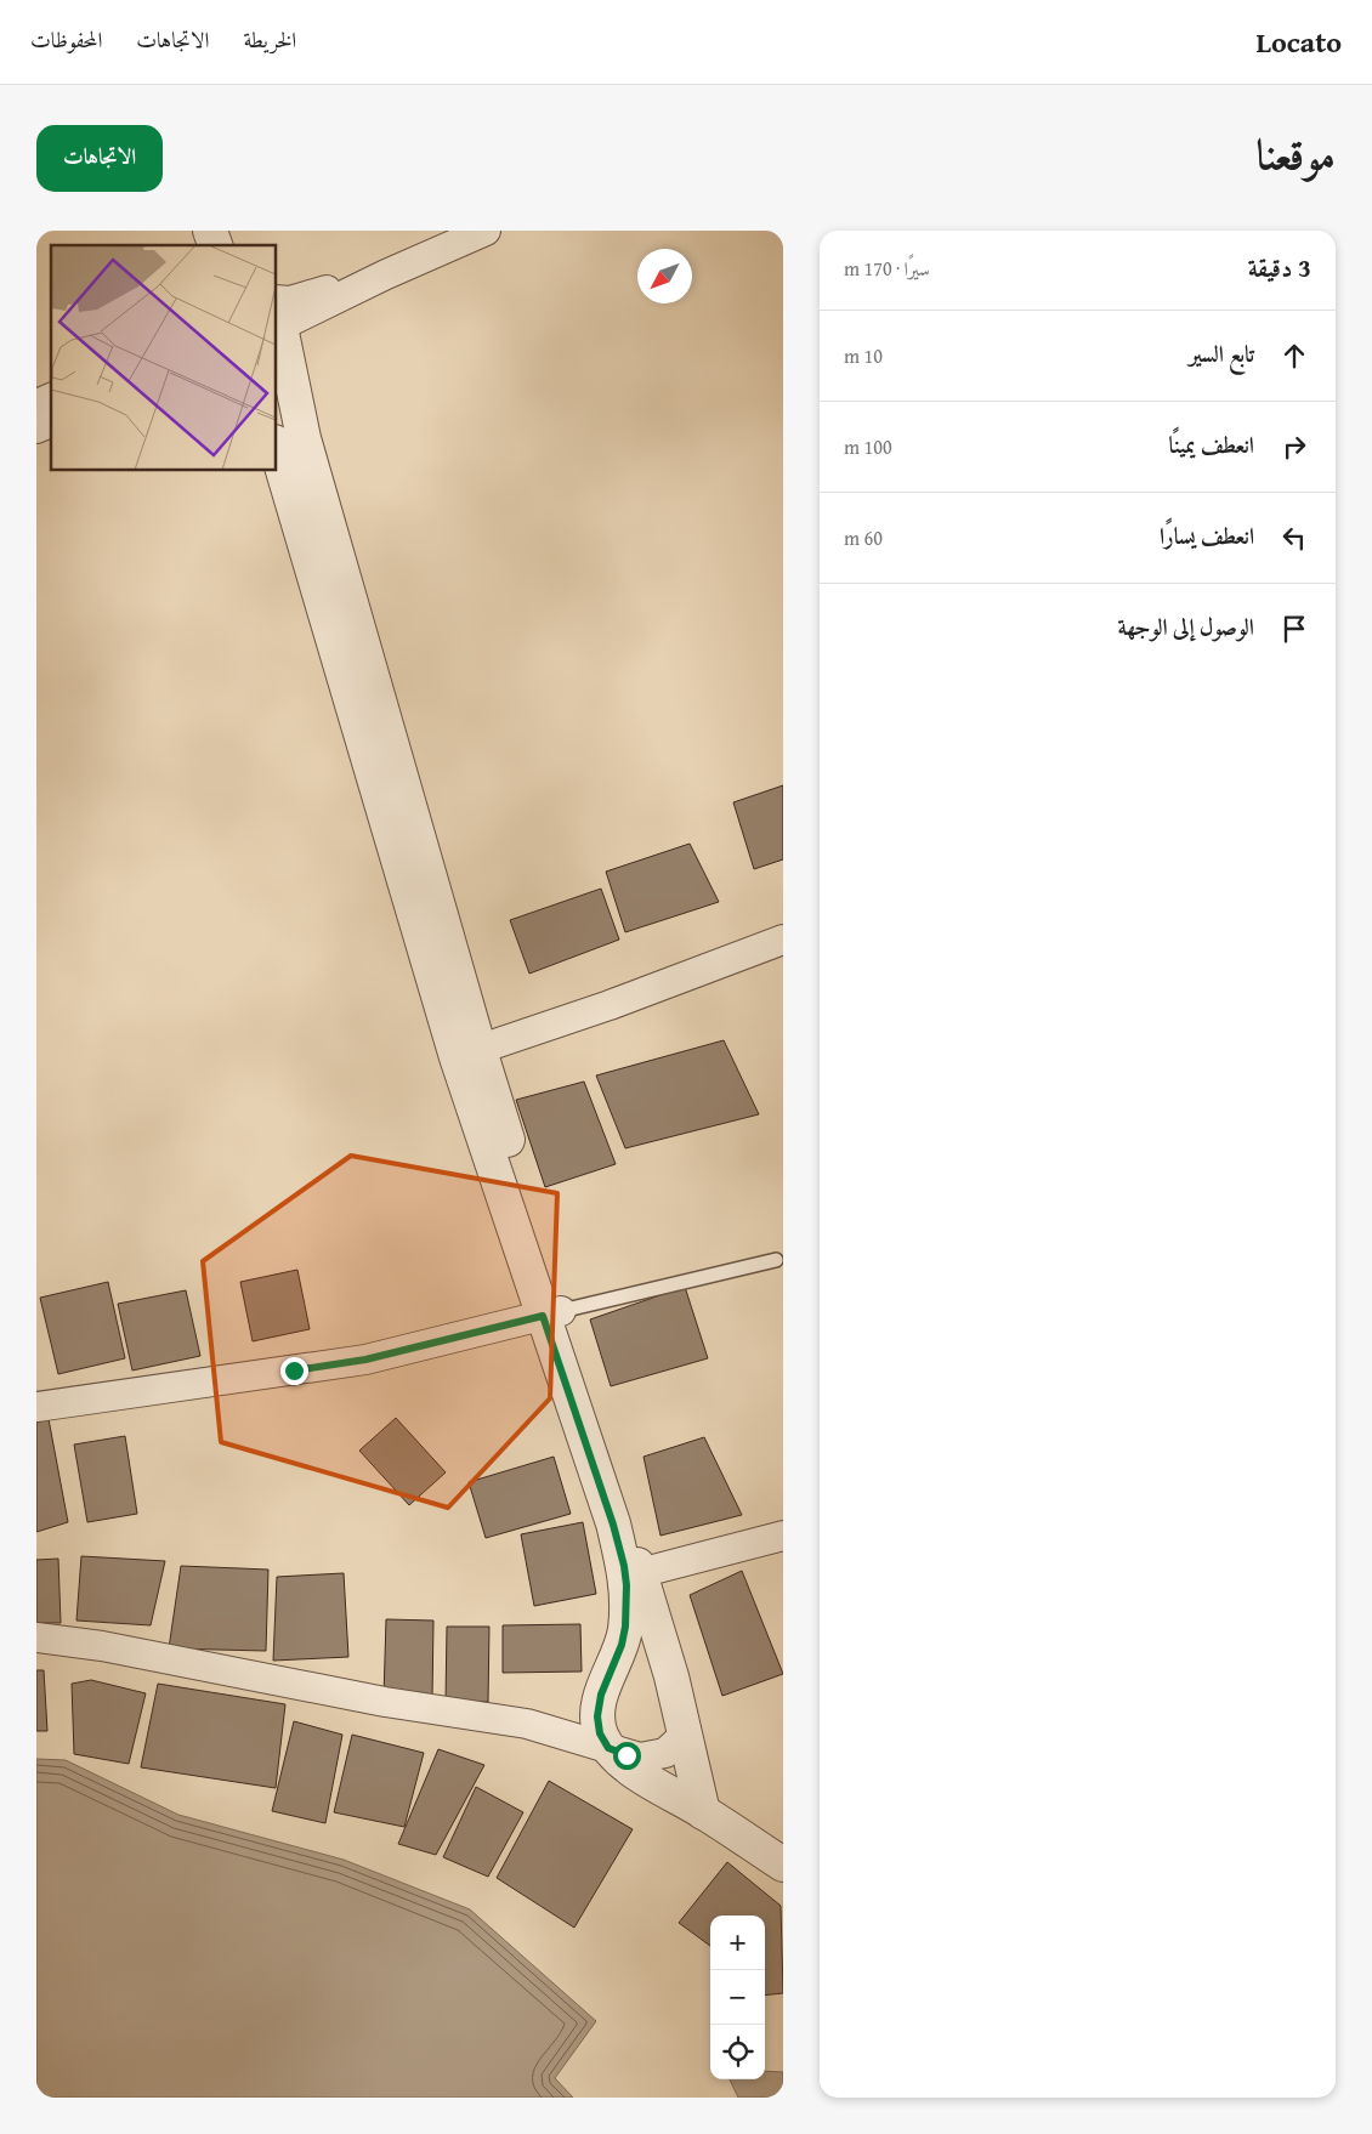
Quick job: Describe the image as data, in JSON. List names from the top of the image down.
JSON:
{
  "north": "bottom left",
  "page": {
    "header": "Locato",
    "nav": ["الخريطة", "الاتجاهات", "المحفوظات"],
    "title": "موقعنا",
    "buttons": "الاتجاهات",
    "heading": ["3 دقيقة", "سيرًا · 170 m"],
    "list": [
      ["تابع السير", "10 m"],
      ["انعطف يمينًا", "100 m"],
      ["انعطف يسارًا", "60 m"],
      "الوصول إلى الوجهة"
    ],
    "map_buttons": ["+", "−"]
  }
}
